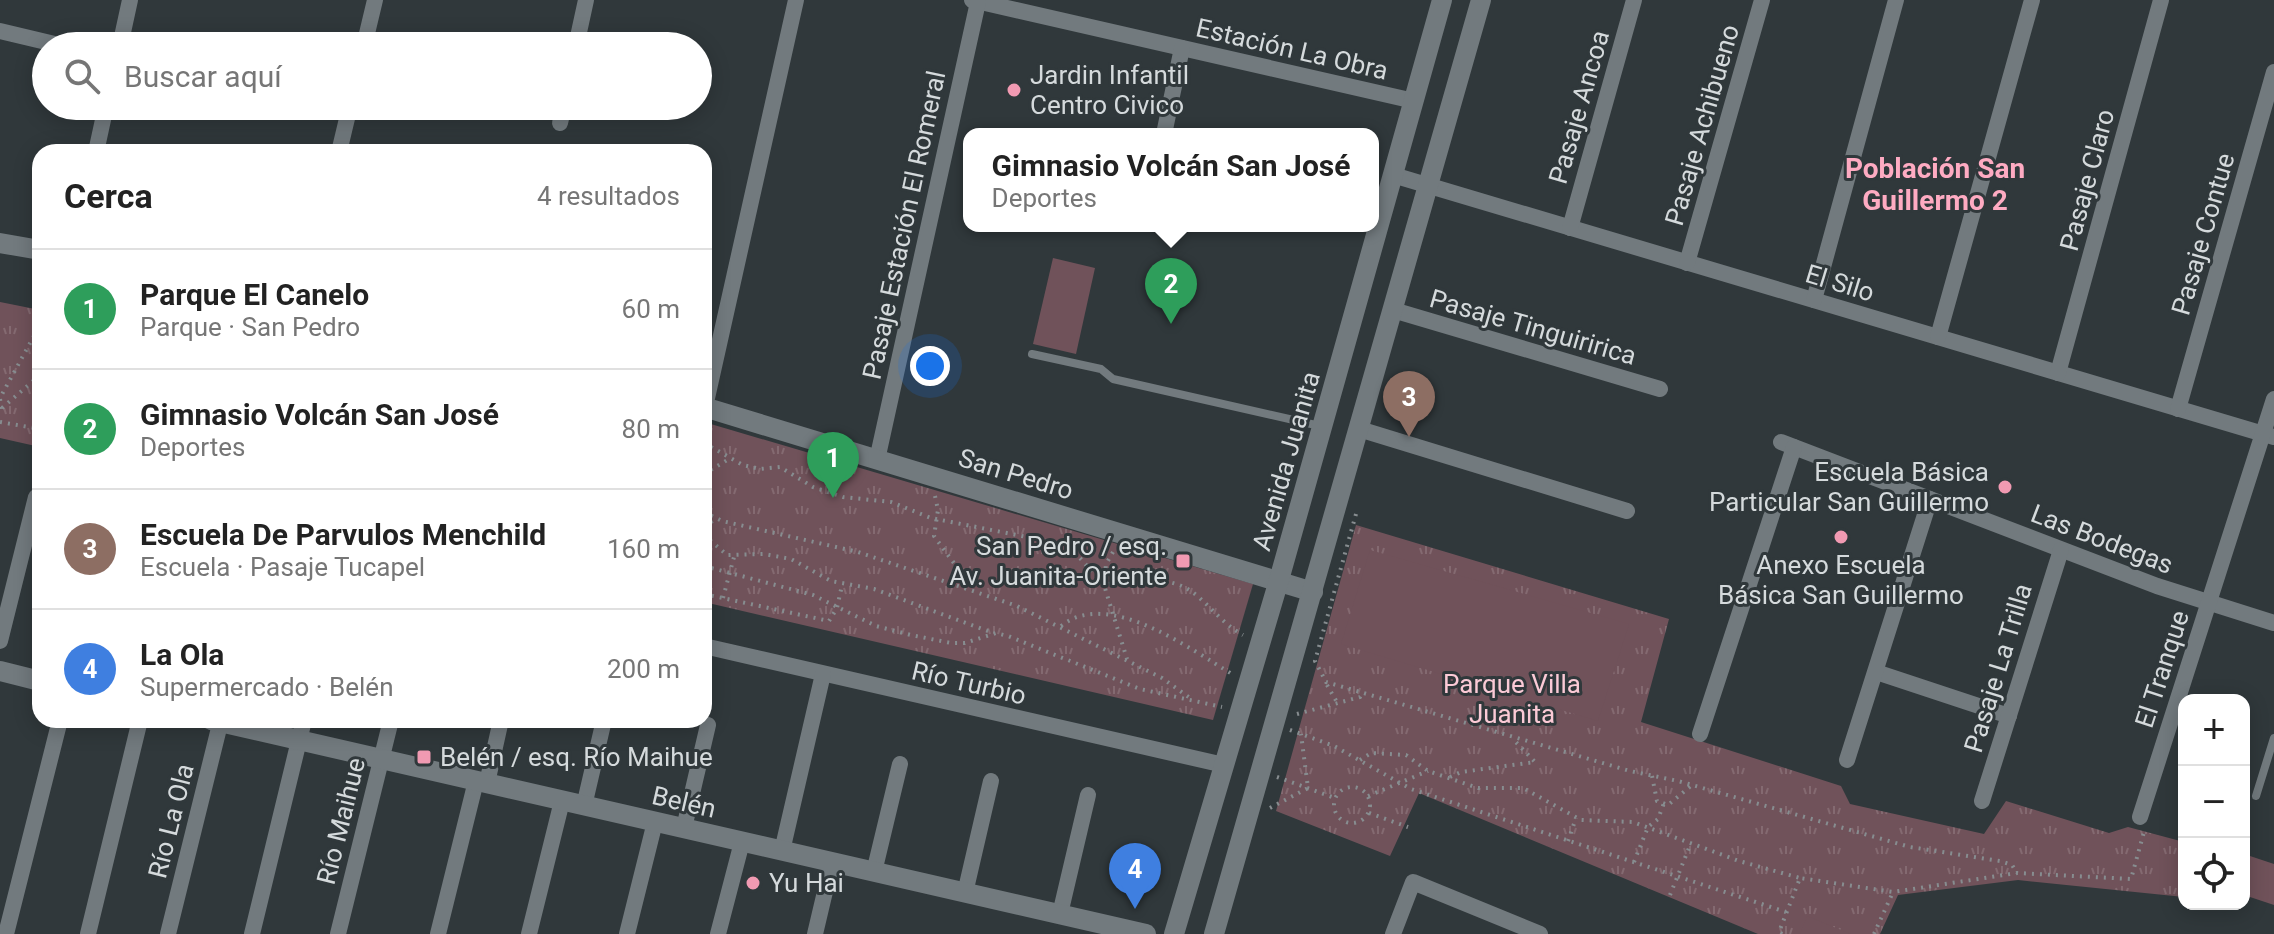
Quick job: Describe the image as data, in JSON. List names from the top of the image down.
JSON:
{
  "streets": {
    "main road": ["Avenida Juanita", "San Pedro", "Belén"],
    "street": [
      "Estación La Obra",
      "Pasaje Ancoa",
      "Pasaje Achibueno",
      "Pasaje Claro",
      "Pasaje Estación El Romeral",
      "Pasaje Contue",
      "El Silo",
      "Pasaje Tinguiririca",
      "Las Bodegas",
      "Pasaje La Trilla",
      "El Tranque",
      "Río Turbio",
      "Río La Ola",
      "Río Maihue"
    ]
  },
  "crossings": [
    ["Estación La Obra", "Pasaje Estación El Romeral"],
    ["Estación La Obra", "Avenida Juanita"],
    ["Pasaje Ancoa", "El Silo"],
    ["Pasaje Achibueno", "El Silo"],
    ["Pasaje Claro", "El Silo"],
    ["Pasaje Estación El Romeral", "San Pedro"],
    ["Pasaje Contue", "El Silo"],
    ["El Silo", "Avenida Juanita"],
    ["El Silo", "El Tranque"],
    ["Avenida Juanita", "San Pedro"],
    ["Avenida Juanita", "Río Turbio"],
    ["Las Bodegas", "Pasaje La Trilla"],
    ["Las Bodegas", "El Tranque"],
    ["Belén", "Río Maihue"]
  ],
  "districts": ["Población San Guillermo 2"],
  "parks": ["Parque Villa Juanita"],
  "places": {
    "other": [
      "Jardin Infantil Centro Civico",
      "Escuela Básica Particular San Guillermo",
      "Anexo Escuela Básica San Guillermo",
      "Yu Hai"
    ],
    "transit": ["San Pedro / esq. Av. Juanita-Oriente", "Belén / esq. Río Maihue"]
  },
  "page": {
    "search": "Buscar aquí",
    "popup": ["Gimnasio Volcán San José", "Deportes"],
    "heading": ["Cerca", "4 resultados"],
    "list": [
      {
        "mark": "1",
        "name": "Parque El Canelo",
        "note": "Parque · San Pedro",
        "value": "60 m"
      },
      {
        "mark": "2",
        "name": "Gimnasio Volcán San José",
        "note": "Deportes",
        "value": "80 m"
      },
      {
        "mark": "3",
        "name": "Escuela De Parvulos Menchild",
        "note": "Escuela · Pasaje Tucapel",
        "value": "160 m"
      },
      {
        "mark": "4",
        "name": "La Ola",
        "note": "Supermercado · Belén",
        "value": "200 m"
      }
    ],
    "pins": [
      "2",
      "3",
      "1",
      "4"
    ],
    "map_buttons": ["+", "−"]
  }
}
